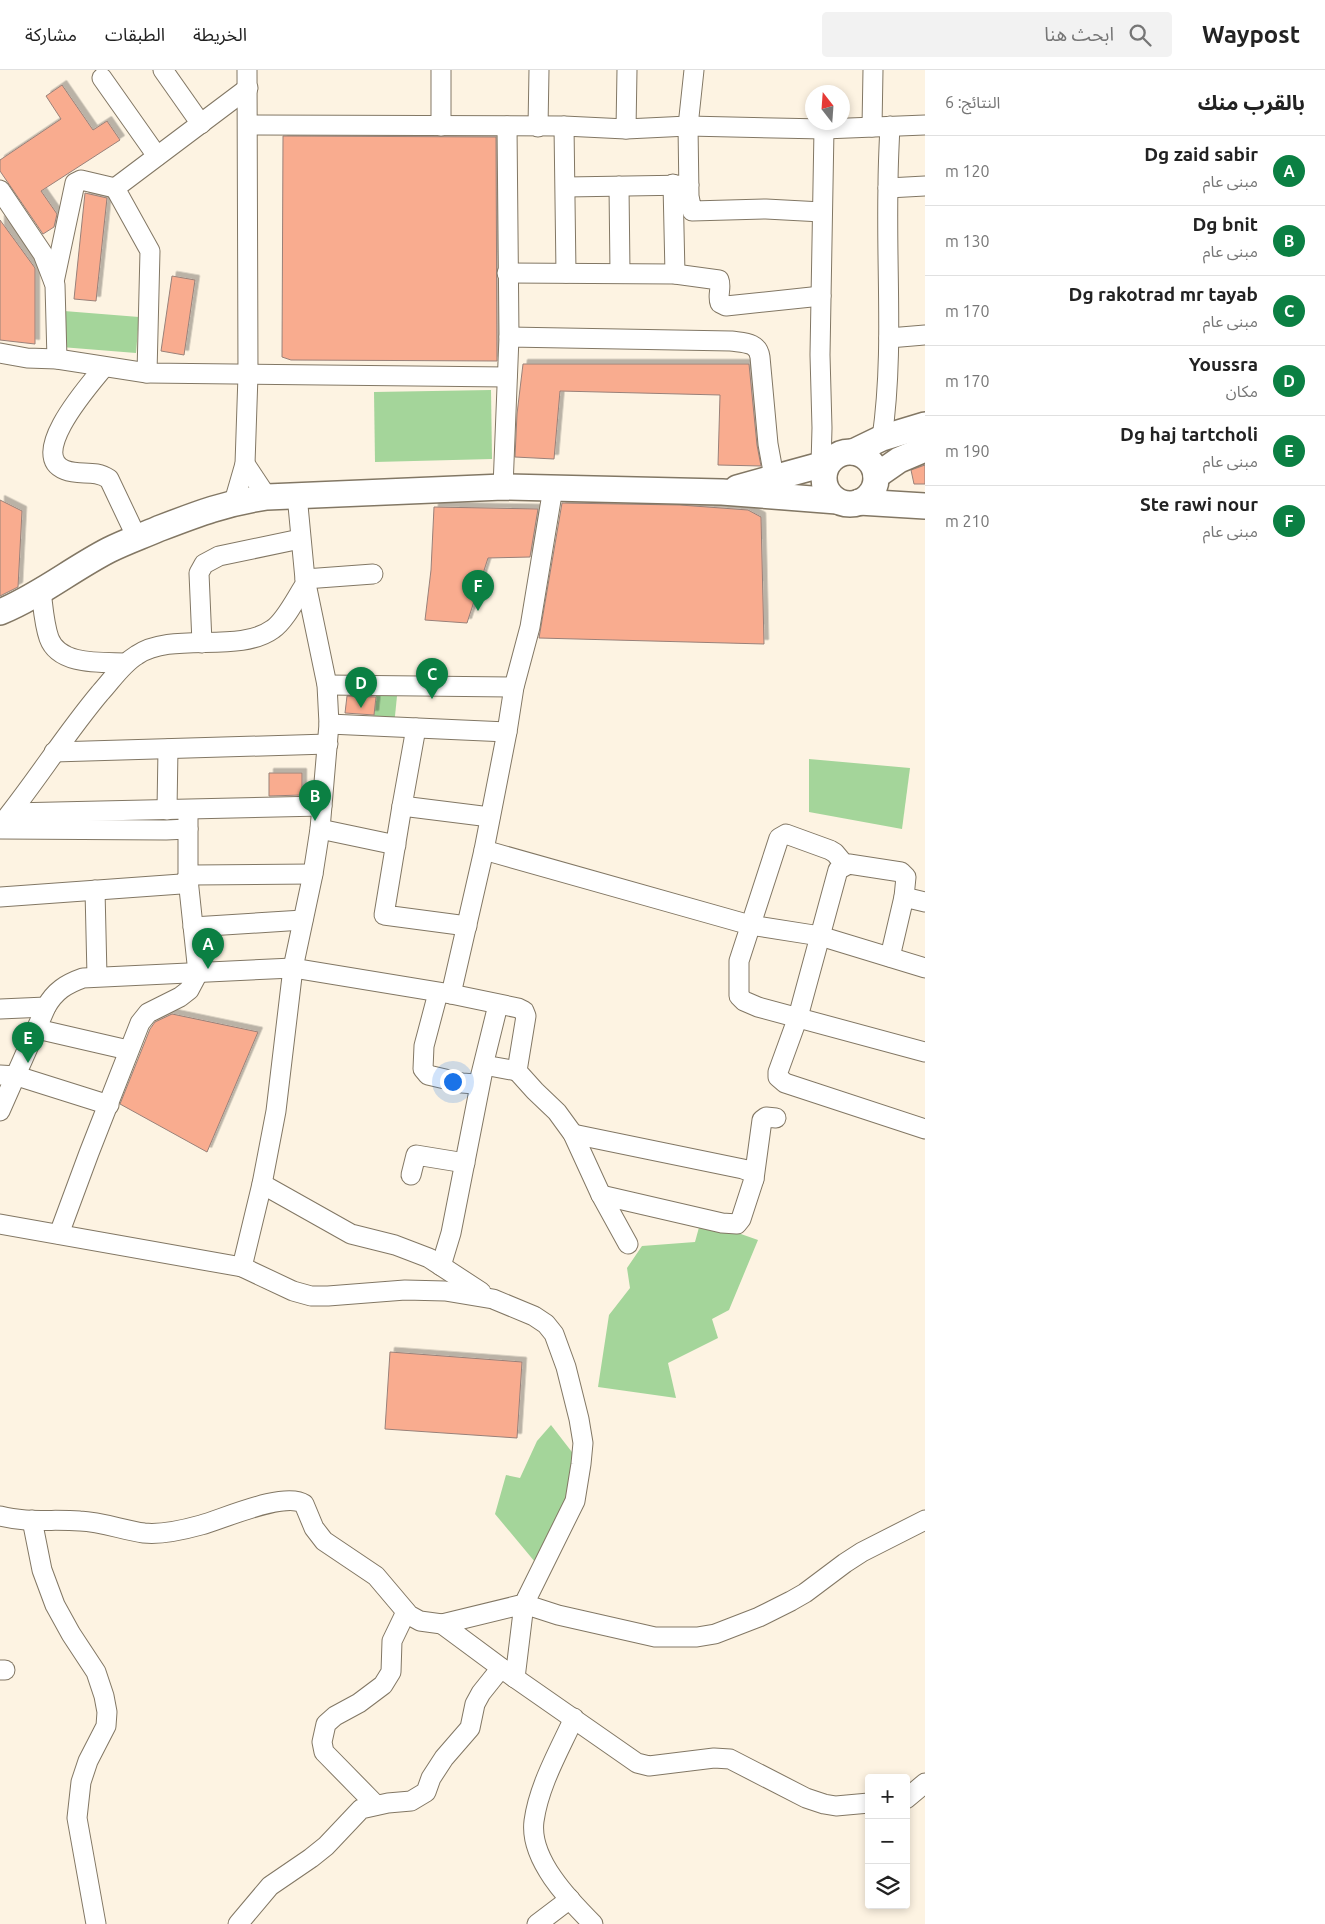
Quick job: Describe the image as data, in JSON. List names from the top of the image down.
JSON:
{
  "north": "top",
  "page": {
    "header": "Waypost",
    "search": "ابحث هنا",
    "nav": ["الخريطة", "الطبقات", "مشاركة"],
    "heading": ["بالقرب منك", "النتائج: 6"],
    "list": [
      {
        "mark": "A",
        "name": "Dg zaid sabir",
        "note": "مبنى عام",
        "value": "120 m"
      },
      {
        "mark": "B",
        "name": "Dg bnit",
        "note": "مبنى عام",
        "value": "130 m"
      },
      {
        "mark": "C",
        "name": "Dg rakotrad mr tayab",
        "note": "مبنى عام",
        "value": "170 m"
      },
      {
        "mark": "D",
        "name": "Youssra",
        "note": "مكان",
        "value": "170 m"
      },
      {
        "mark": "E",
        "name": "Dg haj tartcholi",
        "note": "مبنى عام",
        "value": "190 m"
      },
      {
        "mark": "F",
        "name": "Ste rawi nour",
        "note": "مبنى عام",
        "value": "210 m"
      }
    ],
    "pins": [
      "F",
      "C",
      "D",
      "B",
      "A",
      "E"
    ],
    "map_buttons": ["+", "−"]
  }
}
